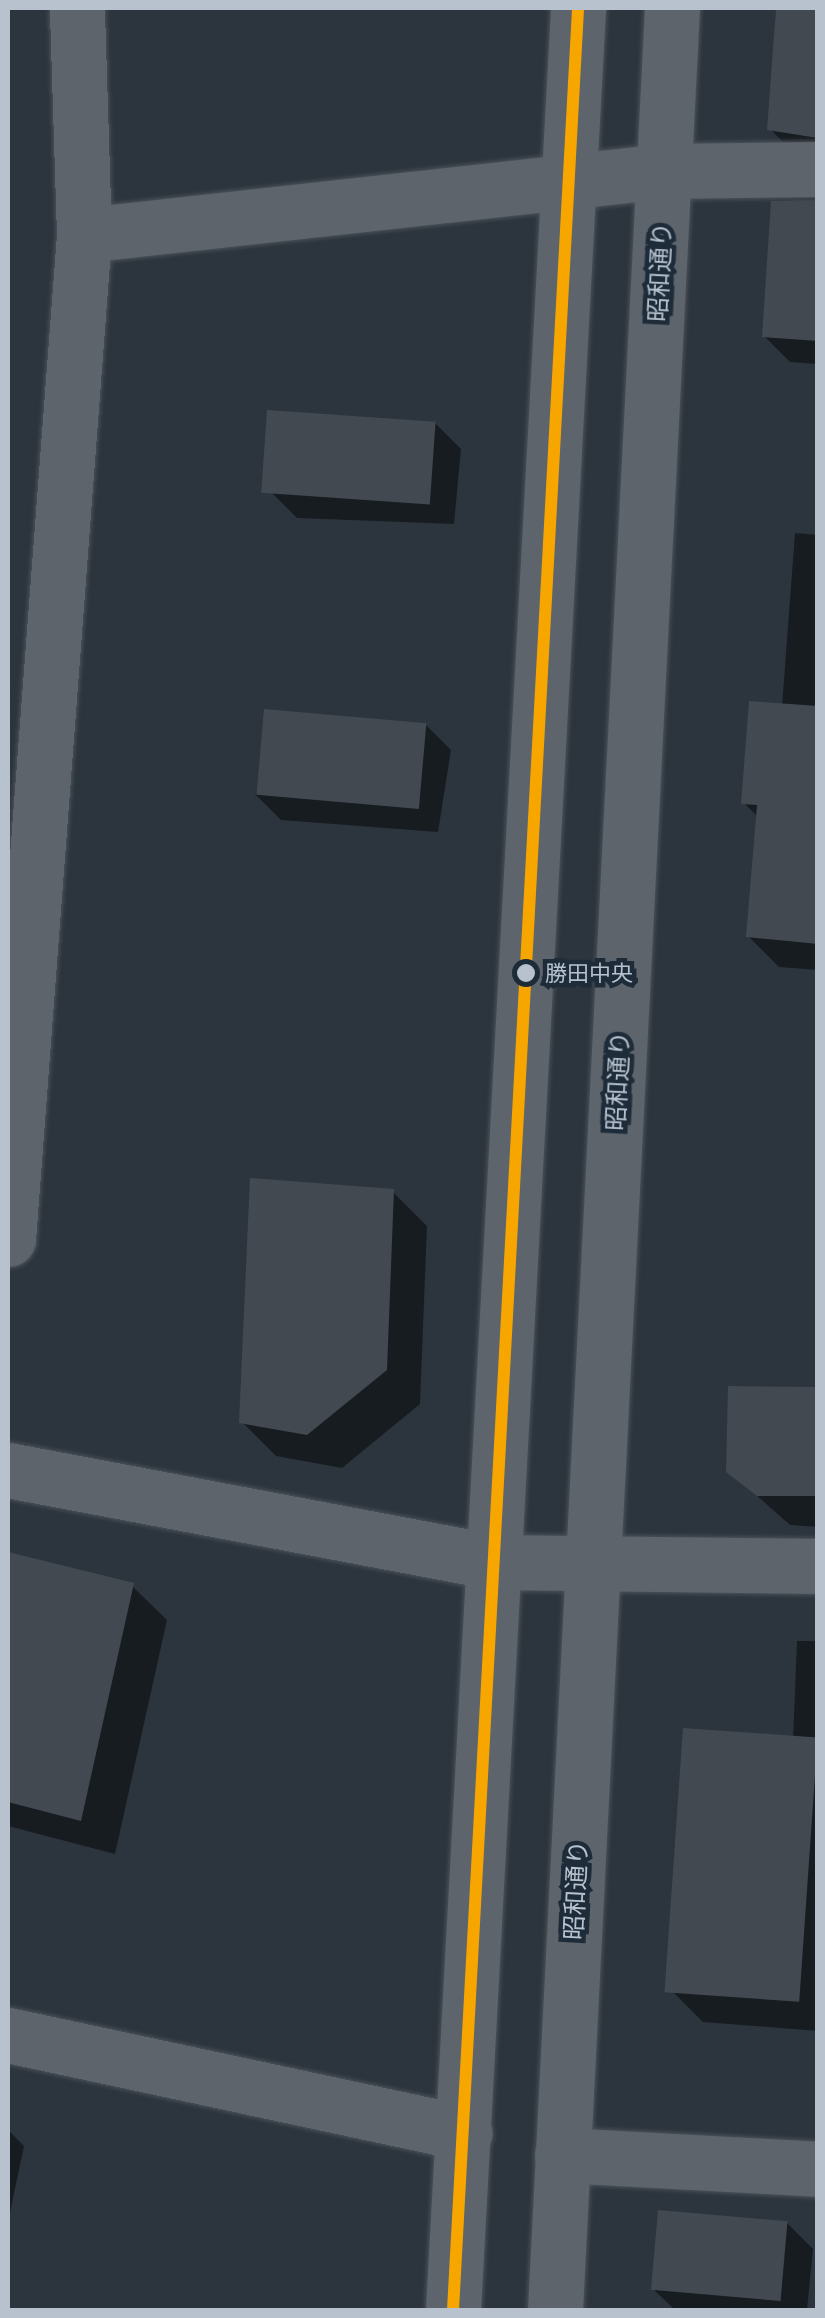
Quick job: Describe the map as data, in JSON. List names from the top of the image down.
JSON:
{
  "streets": {
    "street": ["昭和通り"]
  },
  "places": ["勝田中央"]
}
